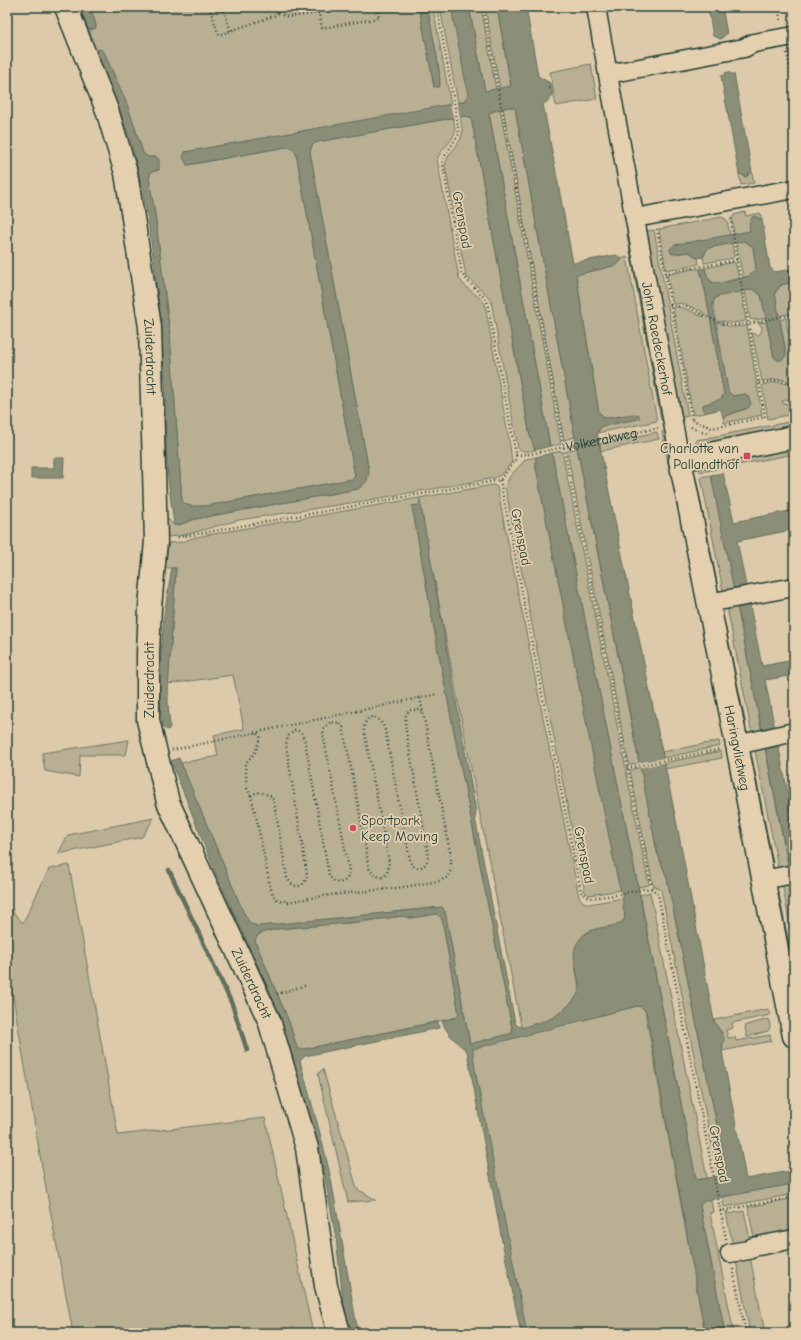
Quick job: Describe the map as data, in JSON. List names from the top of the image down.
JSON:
{
  "streets": {
    "street": ["John Raedeckerhof", "Zuiderdracht", "Haringvlietweg"],
    "path": ["Grenspad", "Volkerakweg"]
  },
  "crossings": [
    ["Grenspad", "Volkerakweg"],
    ["John Raedeckerhof", "Volkerakweg"],
    ["John Raedeckerhof", "Haringvlietweg"]
  ],
  "places": {
    "transit": ["Charlotte van Pallandthof"],
    "other": ["Sportpark Keep Moving"]
  }
}
